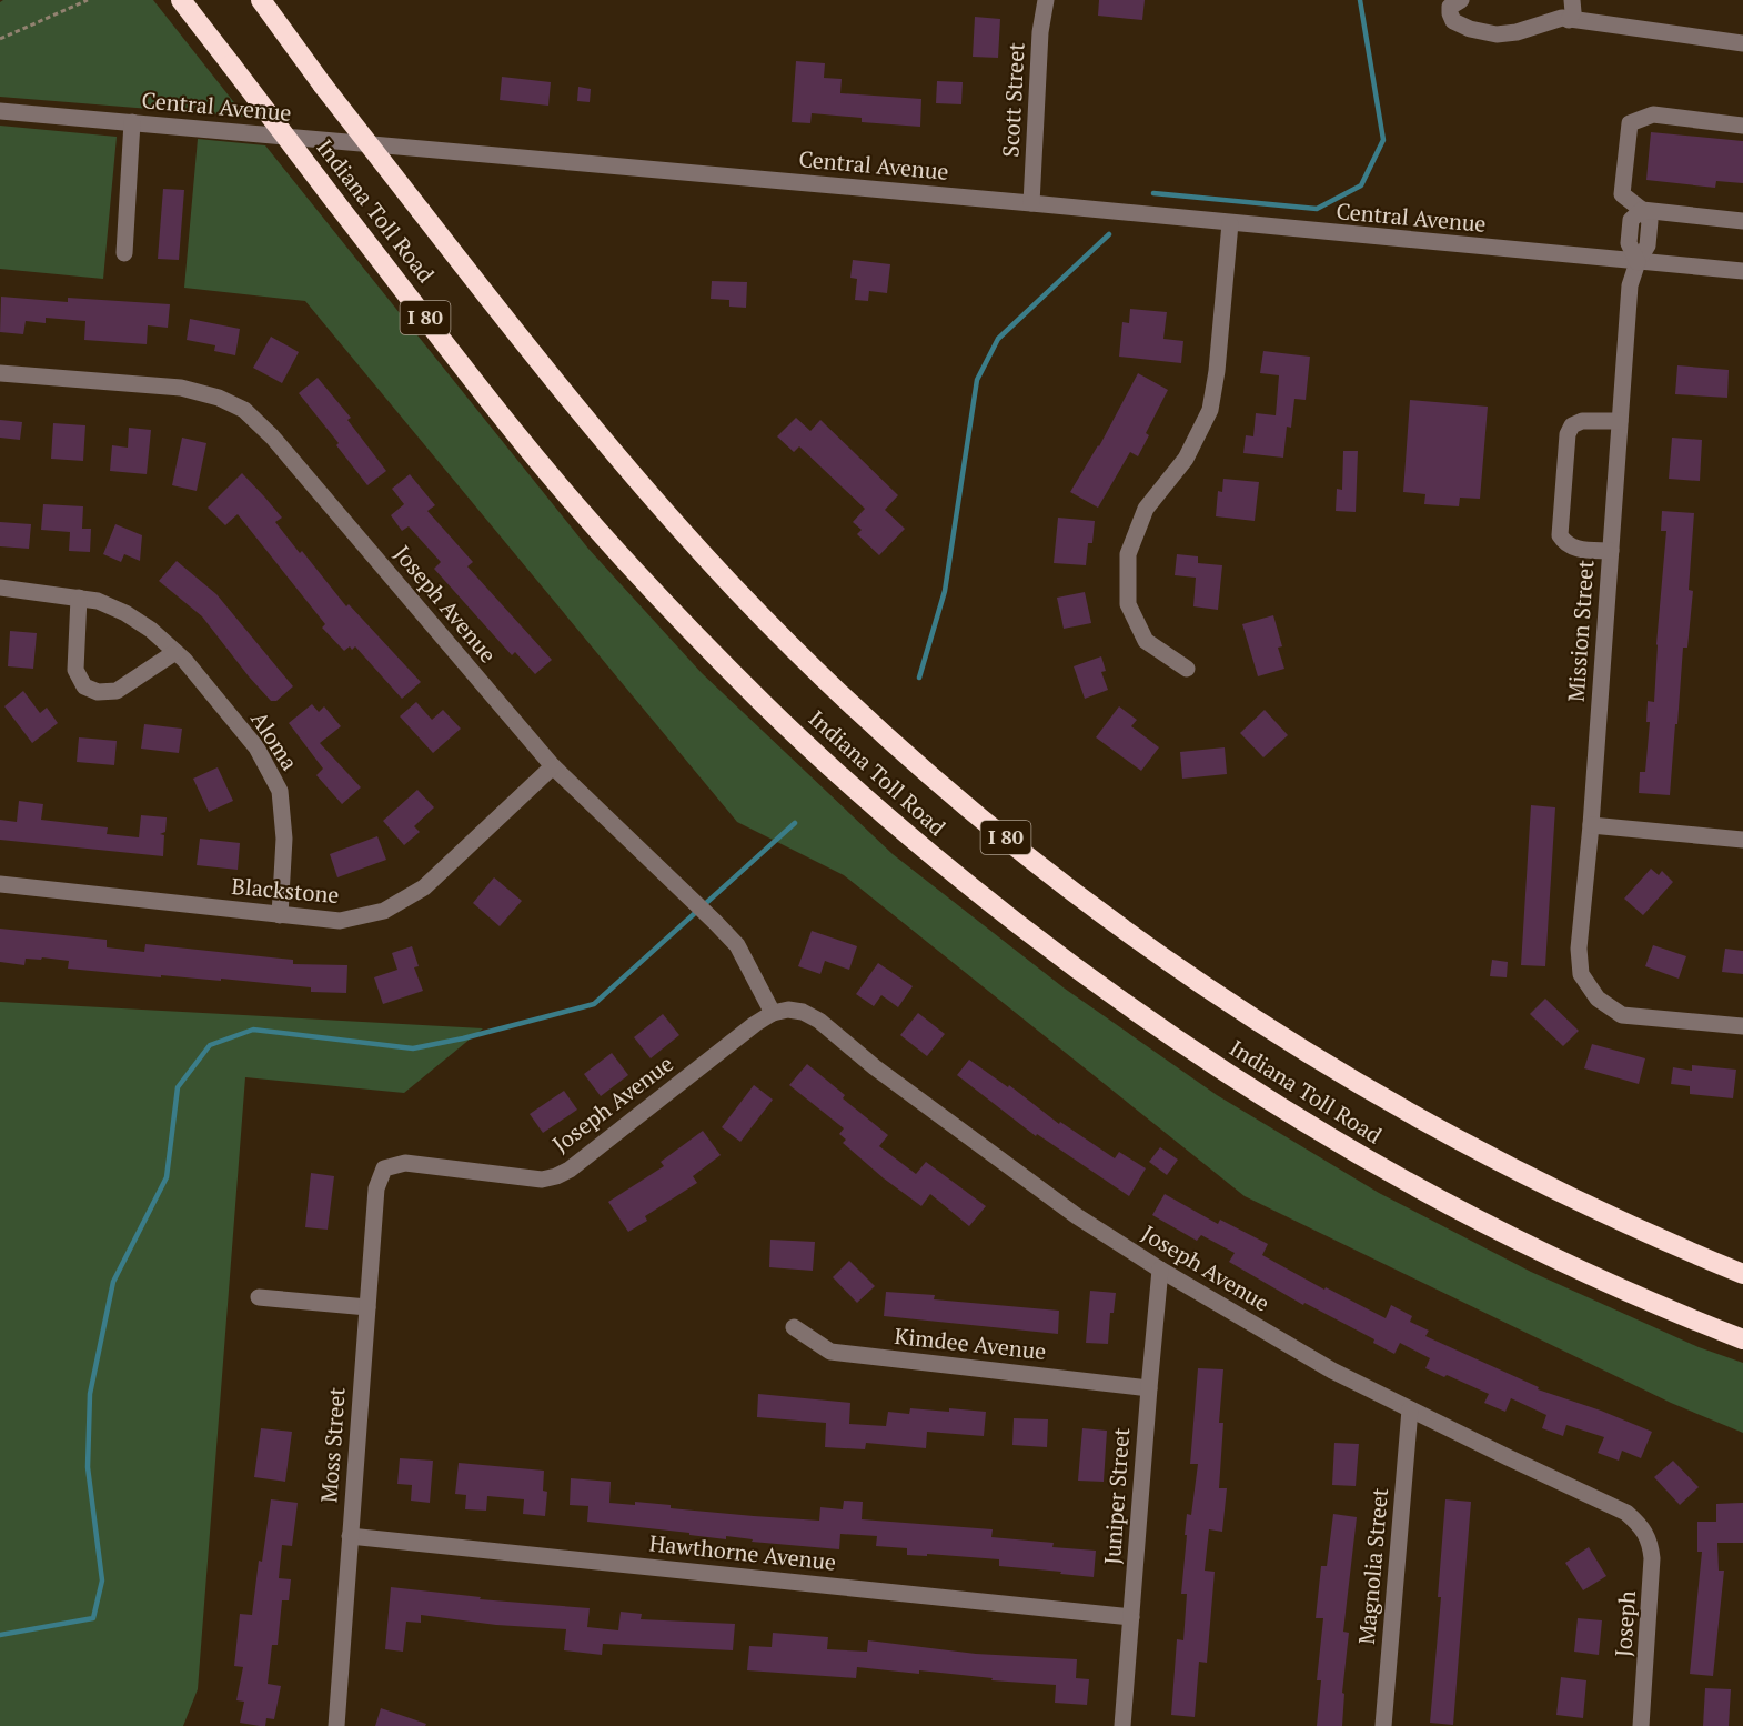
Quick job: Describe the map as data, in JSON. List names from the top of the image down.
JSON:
{
  "streets": {
    "highway": ["Indiana Toll Road", "I 80"],
    "street": [
      "Scott Street",
      "Central Avenue",
      "Joseph Avenue",
      "Mission Street",
      "Aloma",
      "Blackstone",
      "Kimdee Avenue",
      "Moss Street",
      "Juniper Street",
      "Hawthorne Avenue",
      "Magnolia Street",
      "Joseph"
    ]
  },
  "crossings": [
    ["Scott Street", "Central Avenue"],
    ["Central Avenue", "Mission Street"],
    ["Joseph Avenue", "Blackstone"],
    ["Joseph Avenue", "Moss Street"],
    ["Joseph Avenue", "Juniper Street"],
    ["Joseph Avenue", "Magnolia Street"],
    ["Joseph Avenue", "Joseph"],
    ["Aloma", "Blackstone"],
    ["Kimdee Avenue", "Juniper Street"],
    ["Moss Street", "Hawthorne Avenue"],
    ["Juniper Street", "Hawthorne Avenue"]
  ]
}
